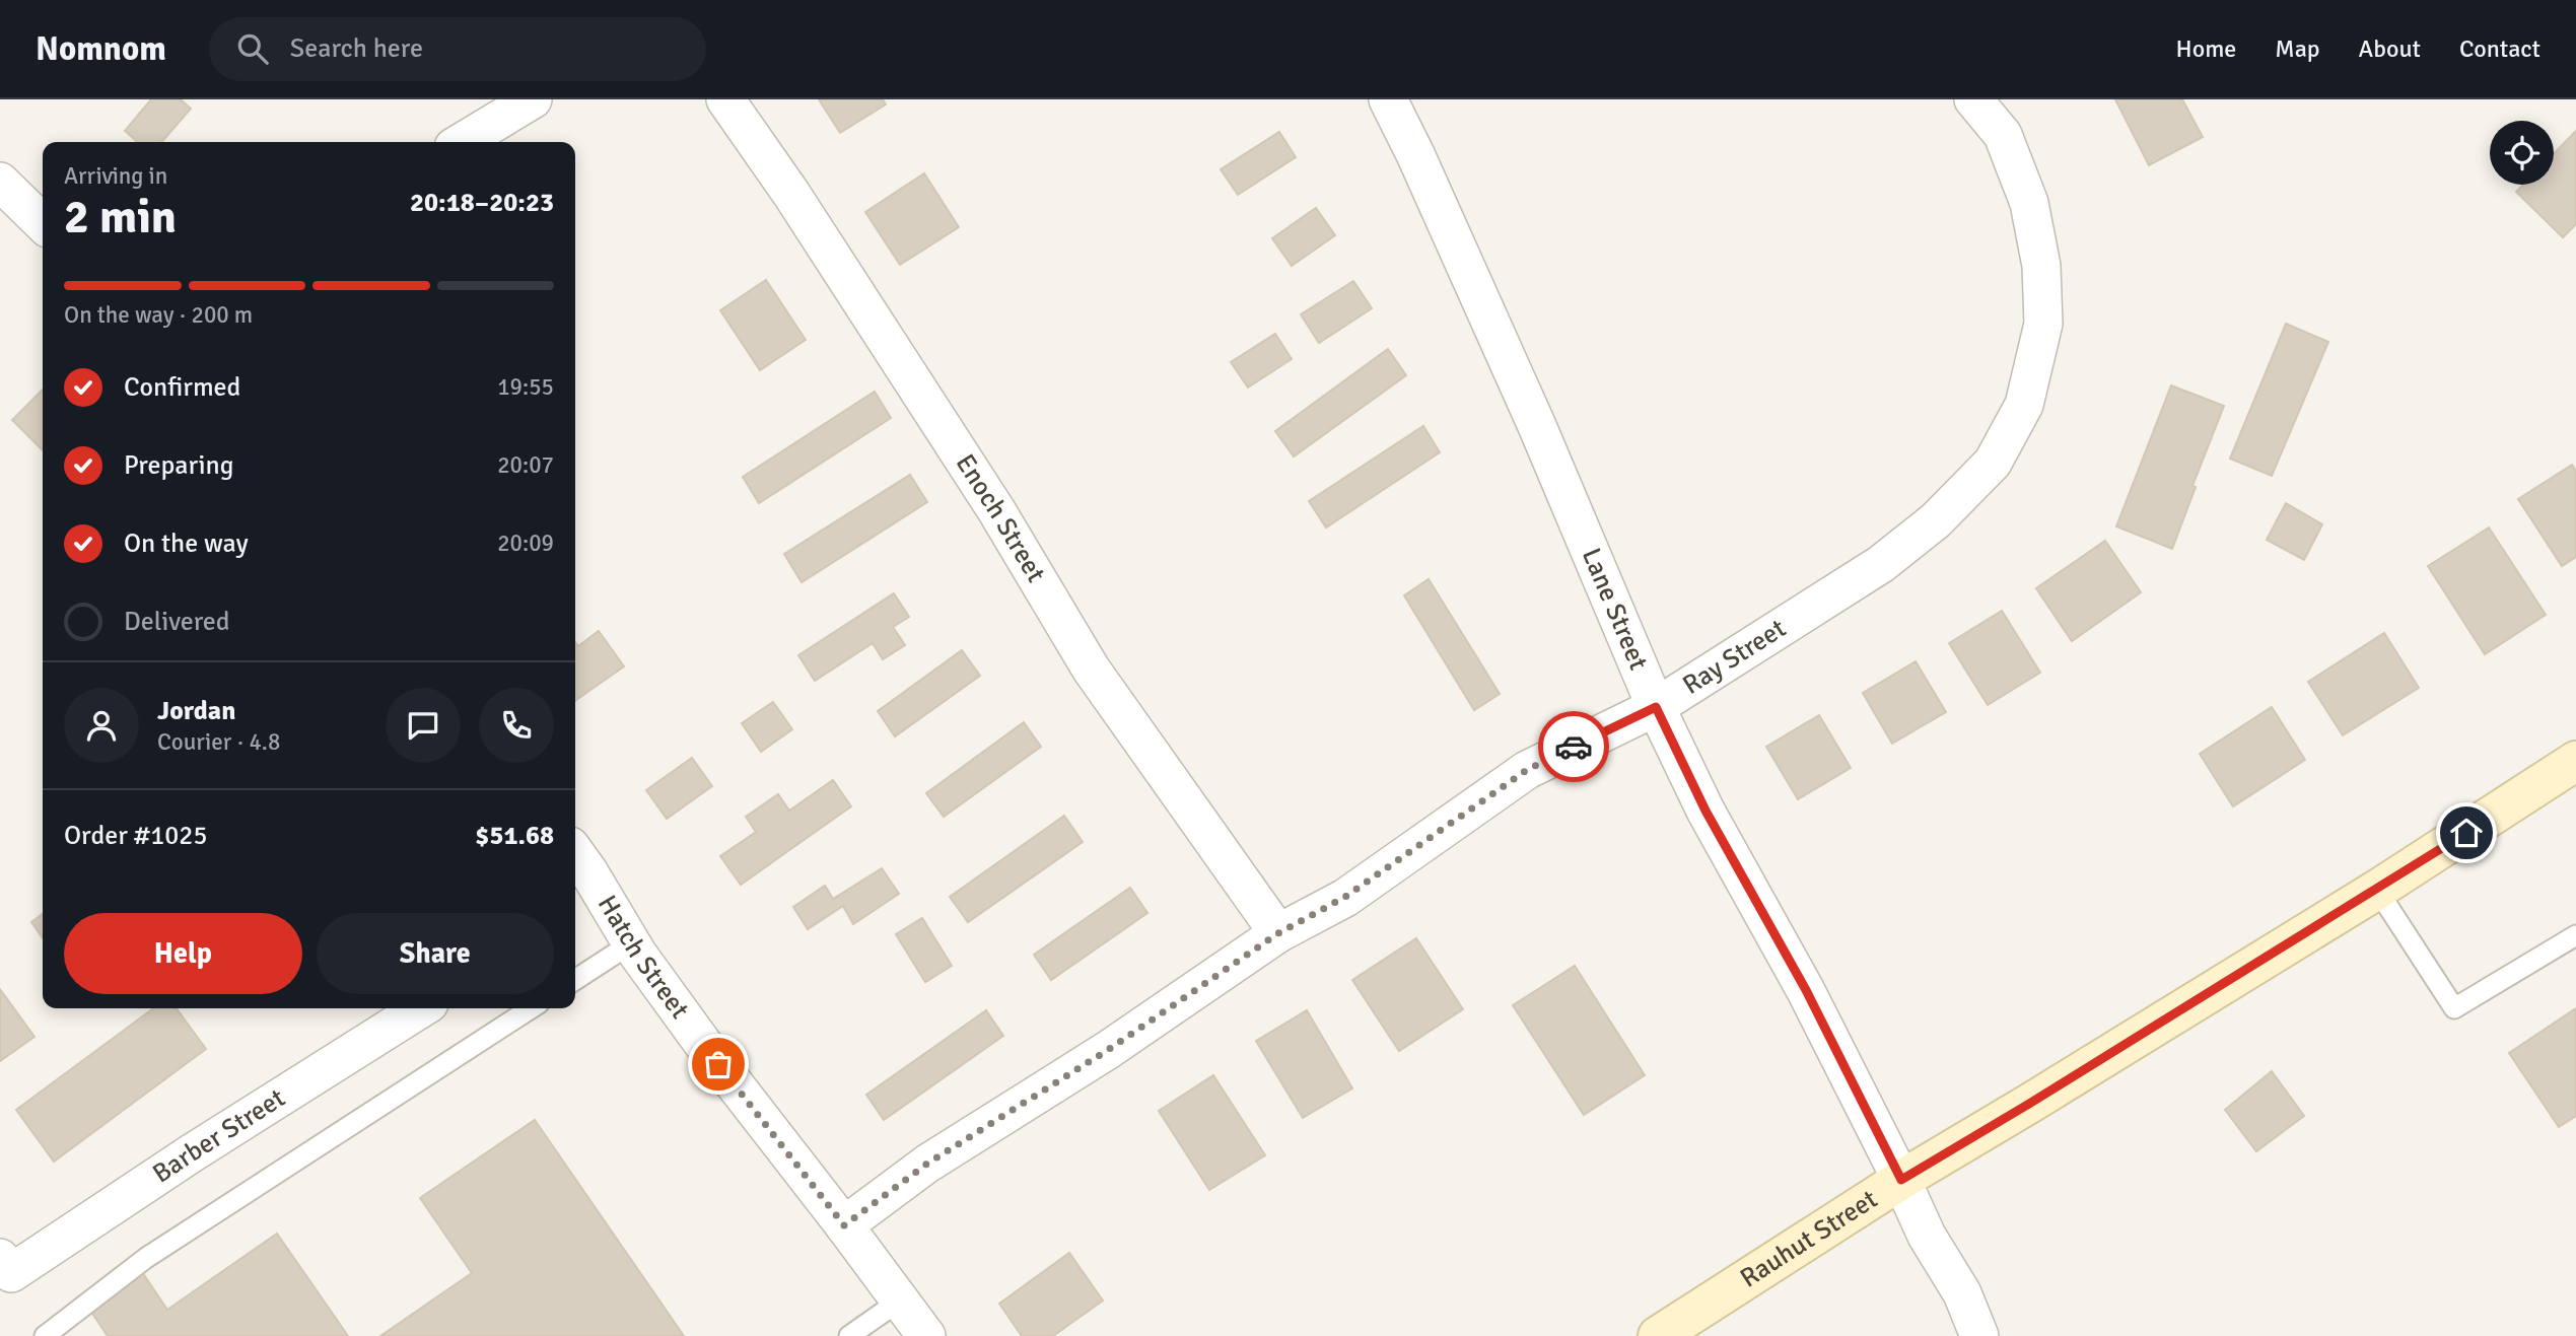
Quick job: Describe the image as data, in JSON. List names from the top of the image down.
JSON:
{
  "streets": {
    "main road": ["Rauhut Street"],
    "street": [
      "Enoch Street",
      "Lane Street",
      "Ray Street",
      "Hatch Street",
      "Barber Street"
    ]
  },
  "crossings": [
    ["Enoch Street", "Ray Street"],
    ["Lane Street", "Ray Street"],
    ["Lane Street", "Rauhut Street"],
    ["Ray Street", "Hatch Street"]
  ],
  "page": {
    "header": "Nomnom",
    "search": "Search here",
    "nav": [
      "Home",
      "Map",
      "About",
      "Contact"
    ],
    "heading": ["2 min", "Arriving in", "20:18–20:23"],
    "panel": [
      "Jordan",
      "Courier · 4.8",
      "Order #1025",
      "$51.68"
    ],
    "bar": "On the way · 200 m",
    "list": [
      ["Confirmed", "19:55"],
      ["Preparing", "20:07"],
      ["On the way", "20:09"],
      "Delivered"
    ],
    "buttons": ["Help", "Share"]
  }
}
